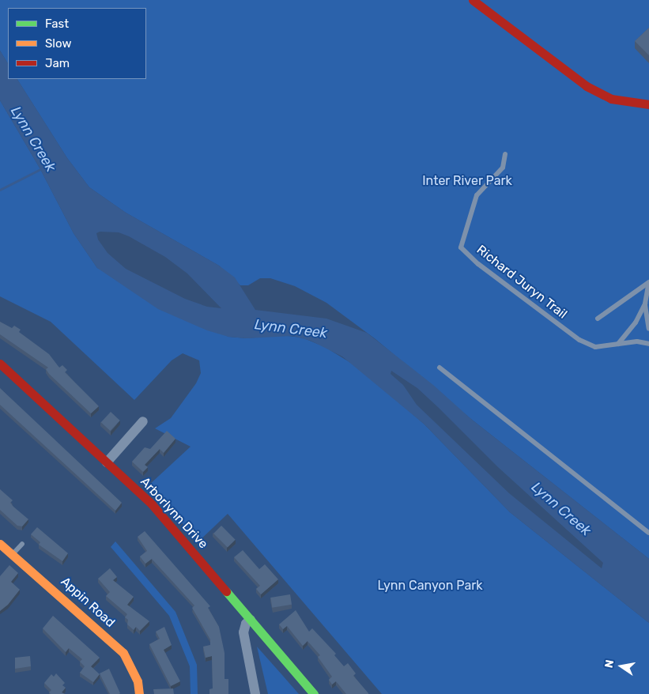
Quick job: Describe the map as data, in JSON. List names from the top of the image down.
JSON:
{
  "streets": {
    "street": ["Arborlynn Drive", "Appin Road"],
    "lane": ["Richard Juryn Trail"]
  },
  "water": ["Lynn Creek"],
  "parks": ["Inter River Park", "Lynn Canyon Park"],
  "legend": ["Fast", "Slow", "Jam"],
  "north": "left"
}
